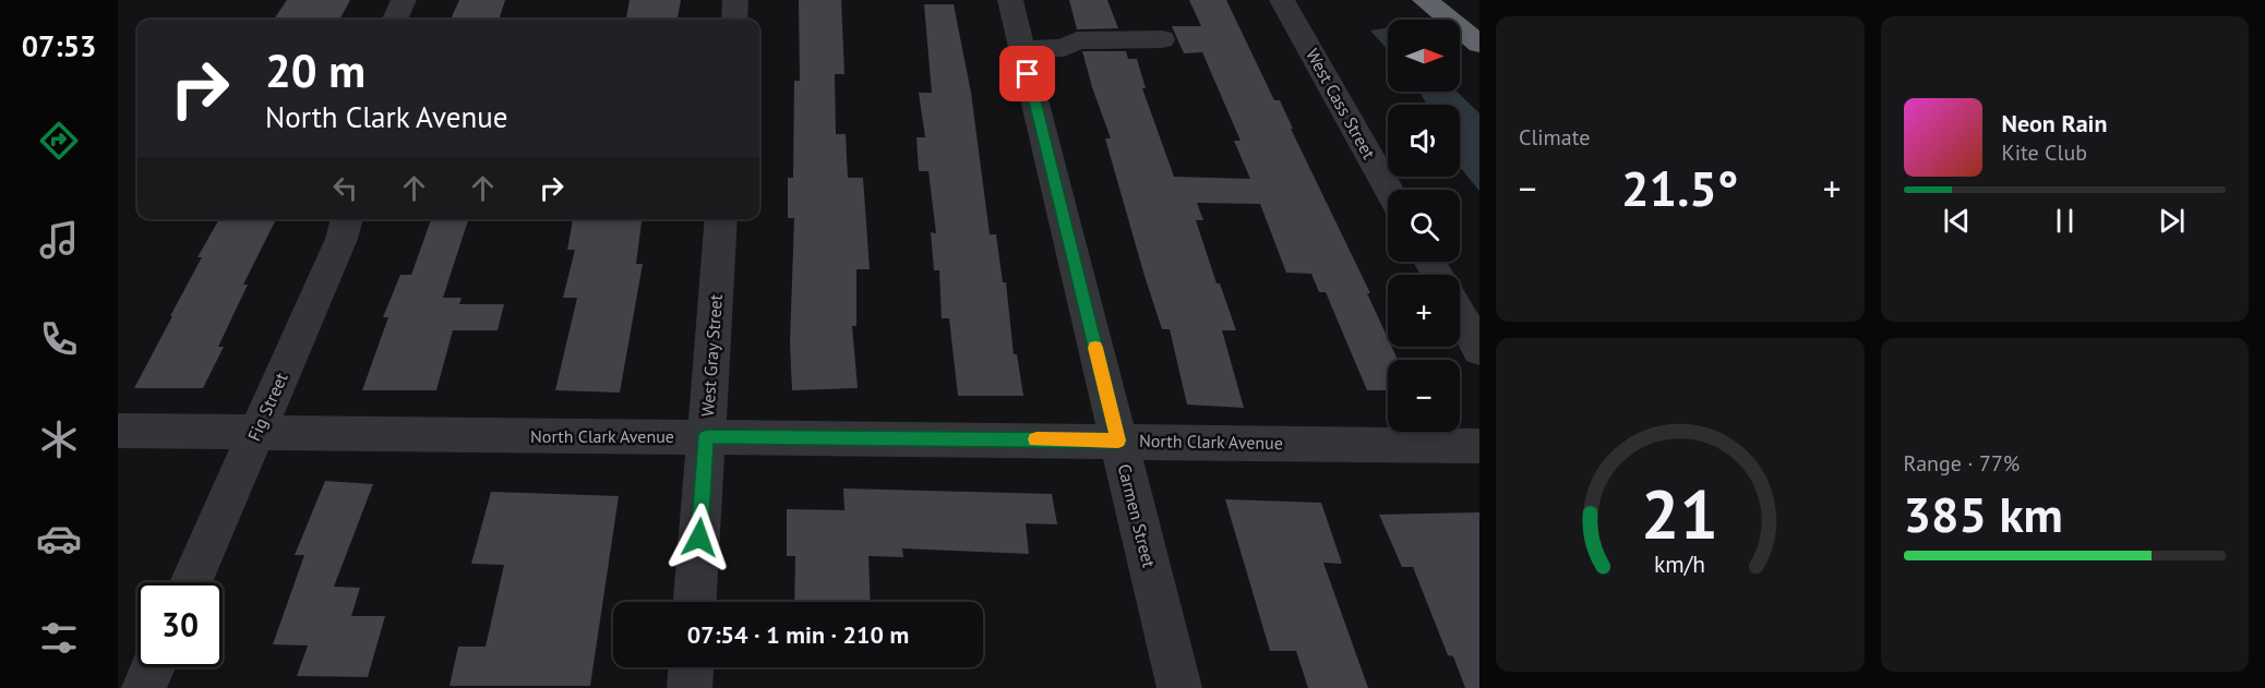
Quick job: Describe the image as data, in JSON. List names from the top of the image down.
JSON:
{
  "streets": {
    "street": [
      "West Cass Street",
      "West Gray Street",
      "Fig Street",
      "North Clark Avenue",
      "Carmen Street"
    ]
  },
  "crossings": [
    ["West Gray Street", "North Clark Avenue"],
    ["Fig Street", "North Clark Avenue"],
    ["North Clark Avenue", "Carmen Street"]
  ],
  "north": "right",
  "page": {
    "tabs": "07:53",
    "tile": [
      "Climate",
      ["Range · 77%", "385 km"]
    ],
    "map_buttons": ["+", "−"],
    "turn": ["20 m", "North Clark Avenue"],
    "song": ["Neon Rain", "Kite Club"],
    "heat": ["−", "21.5°", "+"],
    "limit": "30",
    "trip": "07:54 · 1 min · 210 m",
    "gauge": ["21", "km/h"]
  }
}
